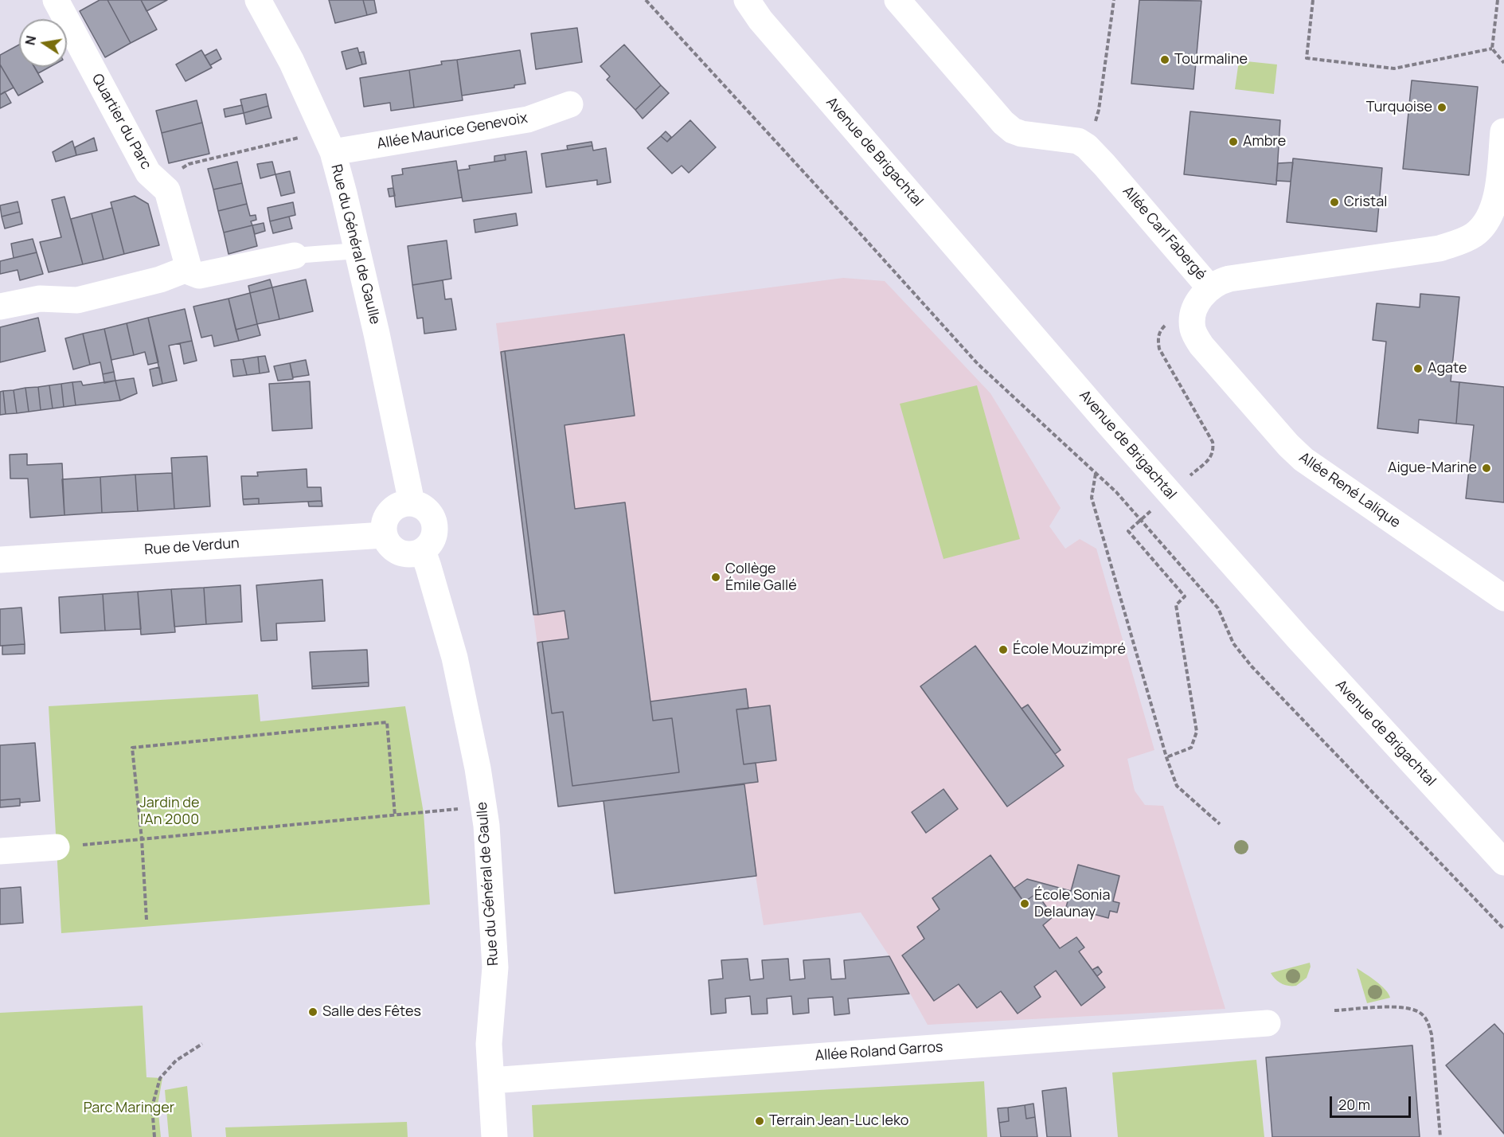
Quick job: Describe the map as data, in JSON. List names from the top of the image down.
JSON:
{
  "streets": {
    "street": [
      "Quartier du Parc",
      "Allée Maurice Genevoix",
      "Avenue de Brigachtal",
      "Allée Carl Fabergé",
      "Rue du Général de Gaulle",
      "Allée René Lalique",
      "Rue de Verdun",
      "Allée Roland Garros"
    ]
  },
  "crossings": [
    ["Allée Maurice Genevoix", "Rue du Général de Gaulle"],
    ["Rue du Général de Gaulle", "Rue de Verdun"],
    ["Rue du Général de Gaulle", "Allée Roland Garros"]
  ],
  "parks": ["Jardin de l'An 2000", "Parc Maringer"],
  "places": [
    "Tourmaline",
    "Turquoise",
    "Ambre",
    "Cristal",
    "Agate",
    "Aigue-Marine",
    "Collège Émile Gallé",
    "École Mouzimpré",
    "École Sonia Delaunay",
    "Salle des Fêtes",
    "Terrain Jean-Luc Ieko"
  ],
  "scale_bar": "20 m",
  "north": "left"
}
